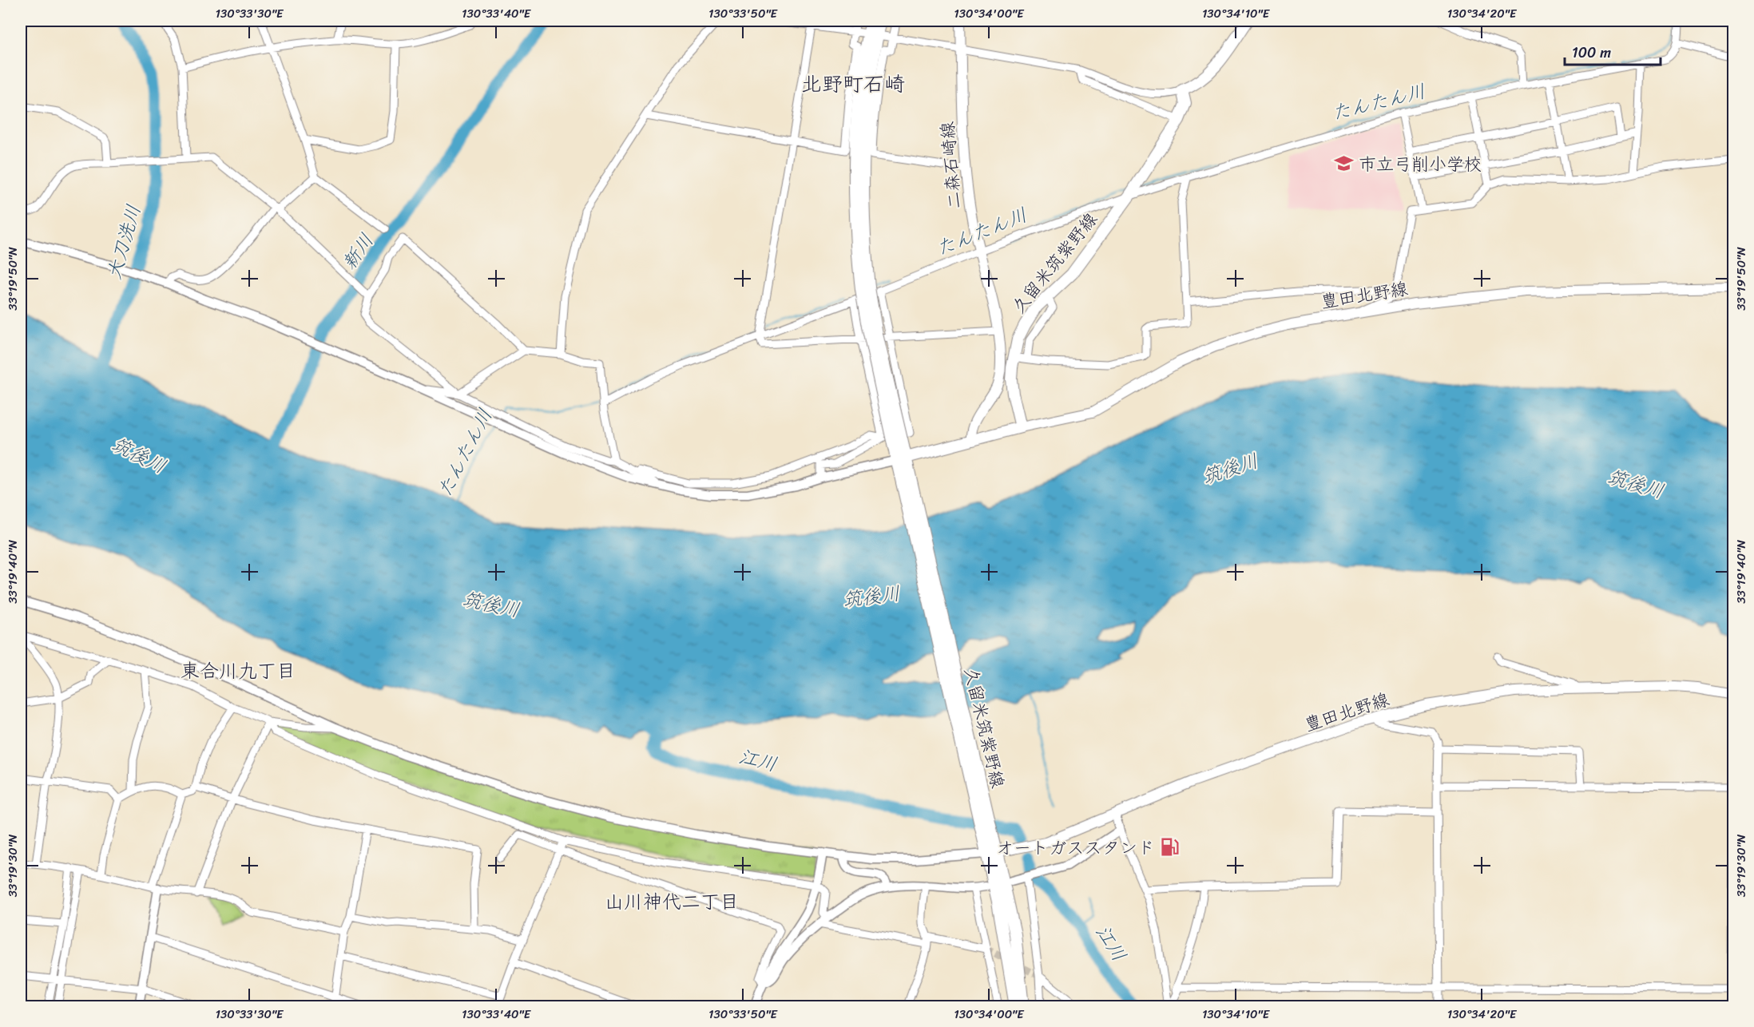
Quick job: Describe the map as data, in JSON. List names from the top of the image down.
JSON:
{
  "streets": {
    "main road": ["二森石崎線", "久留米筑紫野線", "豊田北野線"]
  },
  "crossings": [
    ["久留米筑紫野線", "豊田北野線"]
  ],
  "districts": ["北野町石崎", "東合川九丁目", "山川神代二丁目"],
  "water": [
    "たんたん川",
    "大刀洗川",
    "新川",
    "筑後川",
    "江川"
  ],
  "places": {
    "school or university": ["市立弓削小学校"],
    "fuel station": ["オートガススタンド"]
  },
  "scale_bar": "100 m",
  "coordinates": [
    "130°33'30\"E",
    "130°33'40\"E",
    "130°33'50\"E",
    "130°34'00\"E",
    "130°34'10\"E",
    "130°34'20\"E",
    "33°19'50\"N",
    "33°19'40\"N",
    "33°19'30\"N"
  ]
}
